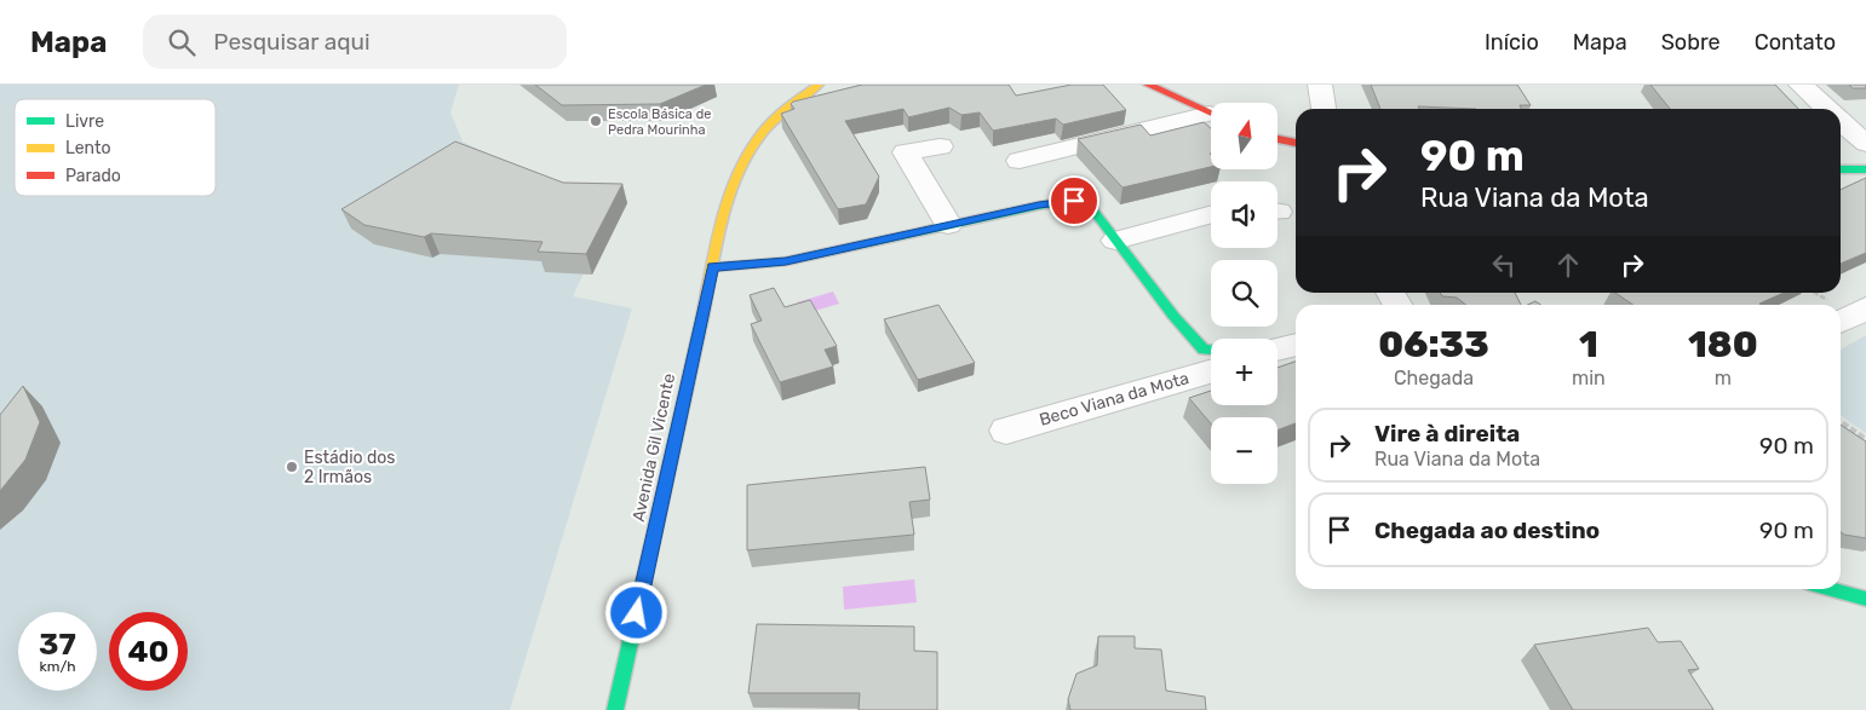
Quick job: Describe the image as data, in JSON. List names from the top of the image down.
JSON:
{
  "streets": {
    "street": ["Beco Viana da Mota", "Avenida Gil Vicente"]
  },
  "places": ["Escola Básica de Pedra Mourinha", "Estádio dos 2 Irmãos"],
  "legend": ["Livre", "Lento", "Parado"],
  "north": "top",
  "page": {
    "header": "Mapa",
    "search": "Pesquisar aqui",
    "nav": [
      "Início",
      "Mapa",
      "Sobre",
      "Contato"
    ],
    "map_buttons": ["+", "−"],
    "turn": ["90 m", "Rua Viana da Mota"],
    "eta": [
      "06:33",
      "Chegada",
      "1",
      "min",
      "180",
      "m"
    ],
    "list": [
      {
        "name": "Vire à direita",
        "note": "Rua Viana da Mota",
        "value": "90 m"
      },
      {
        "name": "Chegada ao destino",
        "value": "90 m"
      }
    ],
    "speed": "37 km/h",
    "limit": "40"
  }
}
